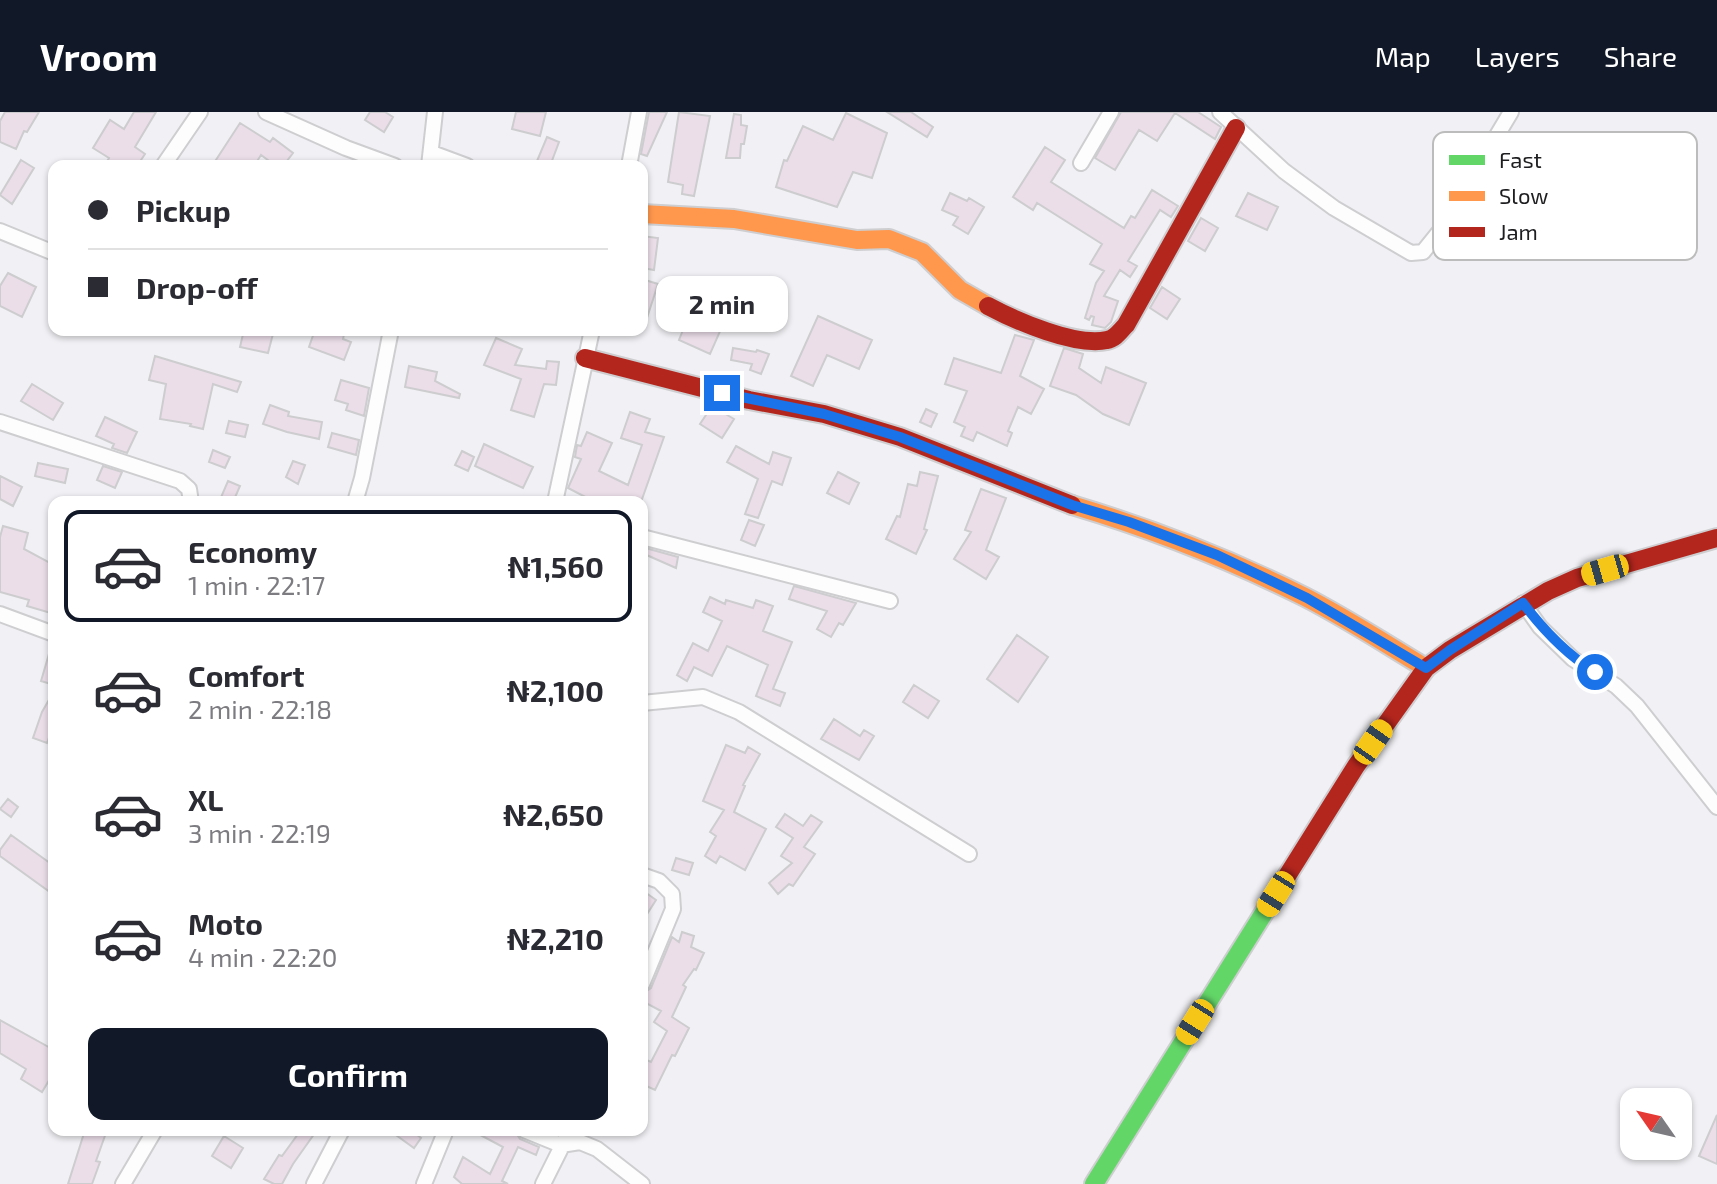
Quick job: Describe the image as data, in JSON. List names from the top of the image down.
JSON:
{
  "legend": ["Fast", "Slow", "Jam"],
  "north": "top left",
  "page": {
    "header": "Vroom",
    "nav": ["Map", "Layers", "Share"],
    "banner": ["Pickup", "Drop-off"],
    "bubble": "2 min",
    "list": [
      {
        "name": "Economy",
        "note": "1 min · 22:17",
        "value": "₦1,560"
      },
      {
        "name": "Comfort",
        "note": "2 min · 22:18",
        "value": "₦2,100"
      },
      {
        "name": "XL",
        "note": "3 min · 22:19",
        "value": "₦2,650"
      },
      {
        "name": "Moto",
        "note": "4 min · 22:20",
        "value": "₦2,210"
      }
    ],
    "buttons": "Confirm"
  }
}
